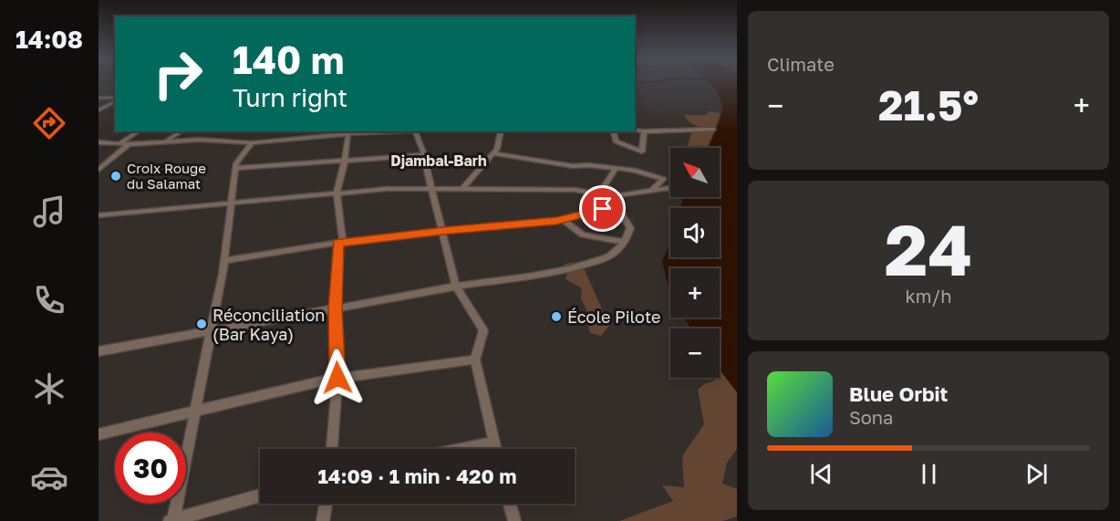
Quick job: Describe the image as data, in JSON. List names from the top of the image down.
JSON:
{
  "districts": ["Djambal-Barh"],
  "places": ["Croix Rouge du Salamat", "École Pilote", "Réconciliation (Bar Kaya)"],
  "north": "top left",
  "page": {
    "tabs": "14:08",
    "tile": [
      "Climate",
      ["24", "km/h"]
    ],
    "turn": ["140 m", "Turn right"],
    "heat": ["−", "21.5°", "+"],
    "map_buttons": ["+", "−"],
    "song": ["Blue Orbit", "Sona"],
    "limit": "30",
    "trip": "14:09 · 1 min · 420 m"
  }
}
